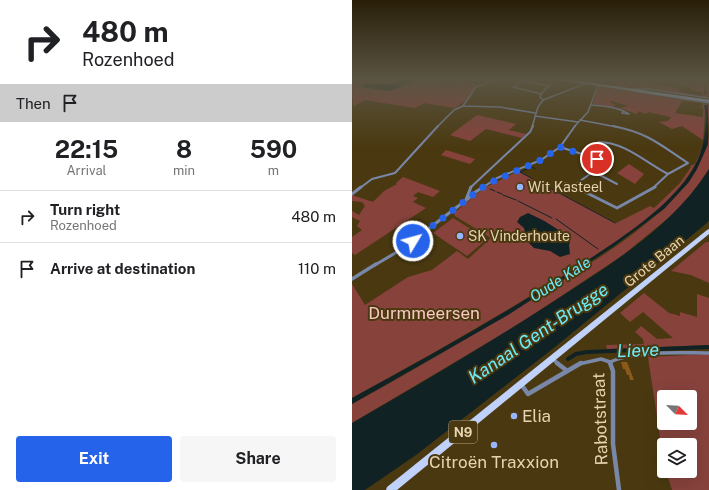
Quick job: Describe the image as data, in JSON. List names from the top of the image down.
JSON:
{
  "streets": {
    "main road": ["Grote Baan", "N9"],
    "street": ["Rabotstraat"]
  },
  "crossings": [
    ["Grote Baan", "N9"],
    ["Rabotstraat", "N9"]
  ],
  "water": ["Oude Kale", "Kanaal Gent-Brugge", "Lieve"],
  "parks": ["Durmmeersen"],
  "places": [
    "Wit Kasteel",
    "SK Vinderhoute",
    "Elia",
    "Citroën Traxxion"
  ],
  "north": "bottom right",
  "page": {
    "turn": ["480 m", "Rozenhoed"],
    "then": "Then",
    "eta": [
      "22:15",
      "Arrival",
      "8",
      "min",
      "590",
      "m"
    ],
    "list": [
      {
        "name": "Turn right",
        "note": "Rozenhoed",
        "value": "480 m"
      },
      {
        "name": "Arrive at destination",
        "value": "110 m"
      }
    ],
    "buttons": ["Exit", "Share"]
  }
}
